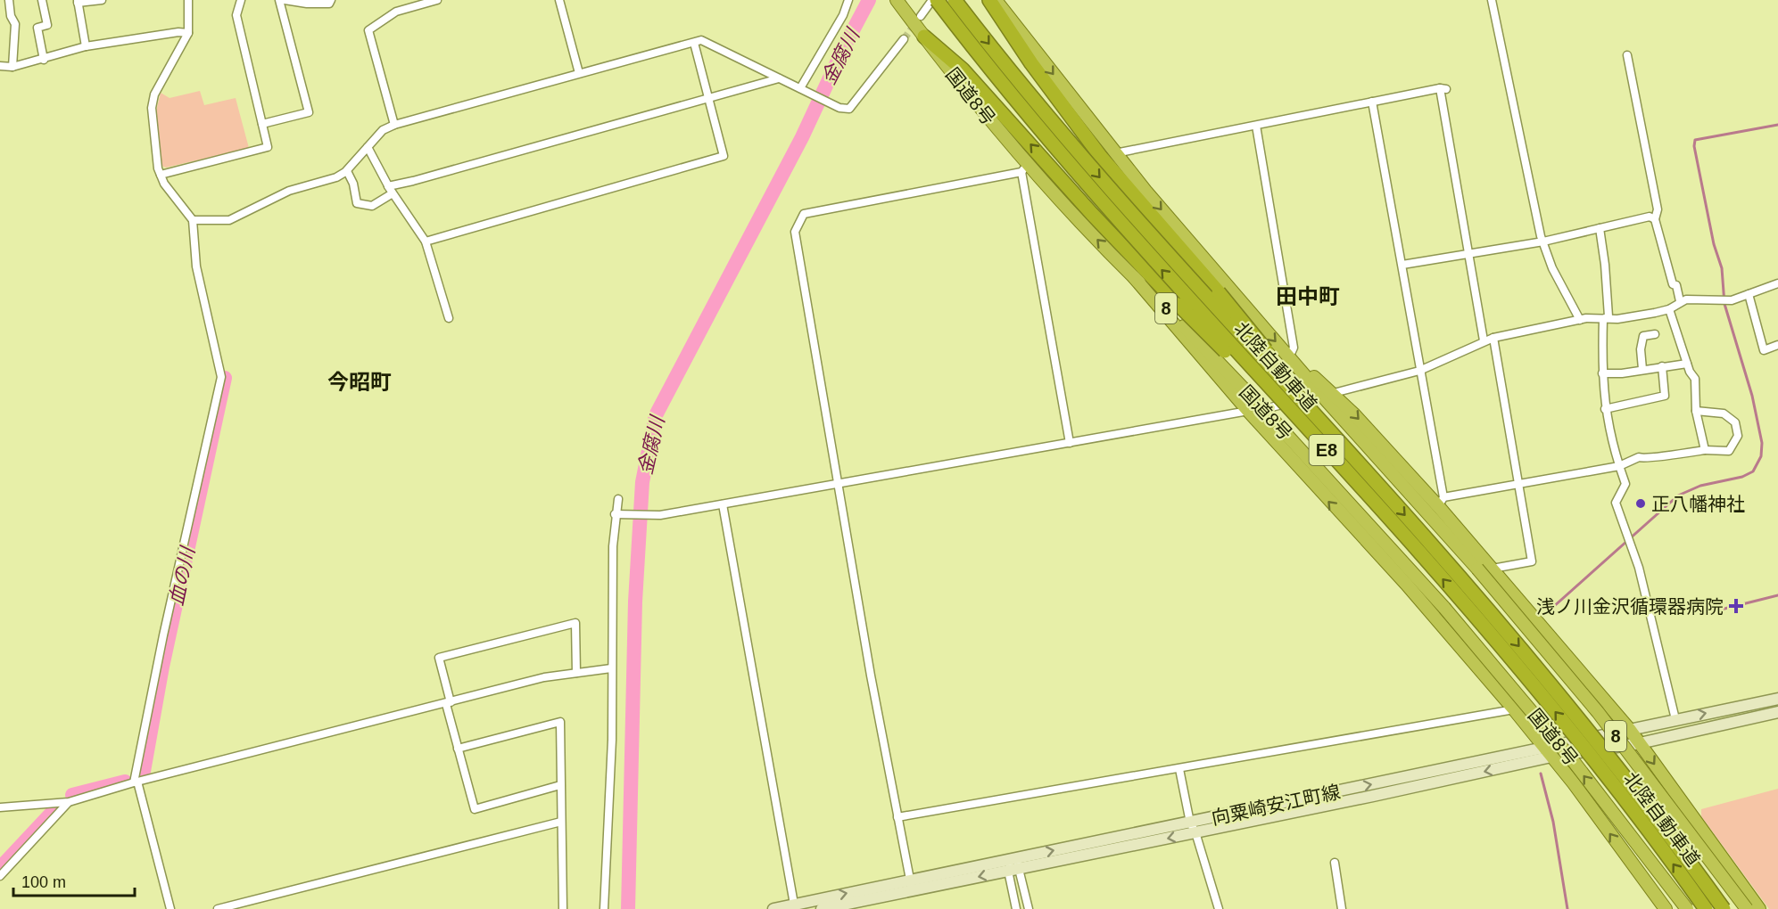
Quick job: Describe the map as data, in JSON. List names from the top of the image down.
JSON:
{
  "streets": {
    "highway": [
      "国道8号",
      "8",
      "北陸自動車道",
      "E8"
    ],
    "main road": ["向粟崎安江町線"]
  },
  "districts": ["田中町", "今昭町"],
  "water": ["金腐川", "血の川"],
  "places": {
    "other": ["正八幡神社"],
    "health": ["浅ノ川金沢循環器病院"]
  },
  "scale_bar": "100 m"
}
